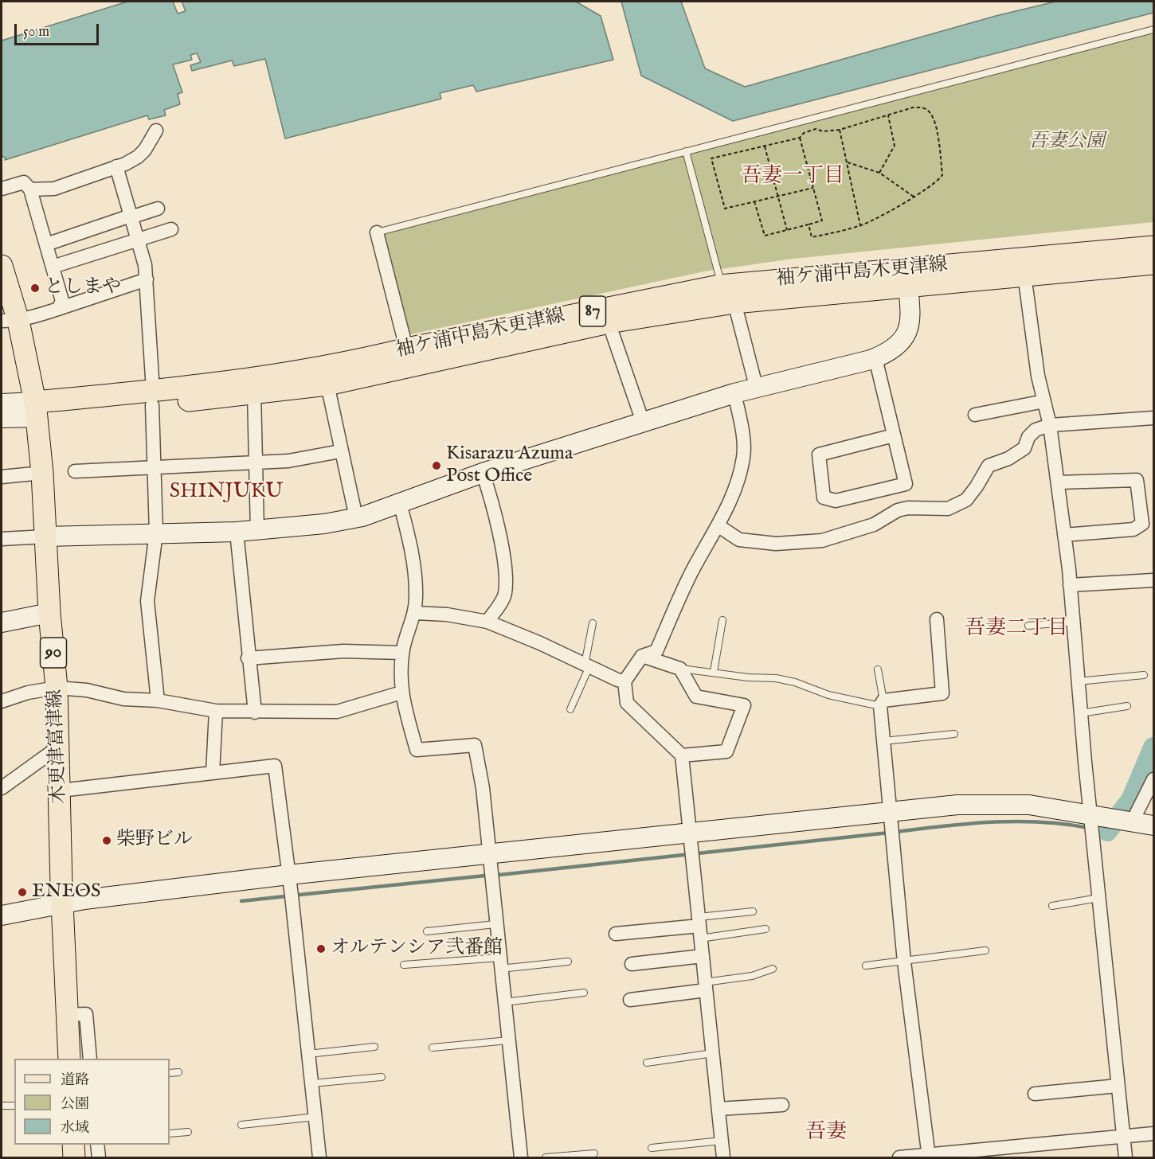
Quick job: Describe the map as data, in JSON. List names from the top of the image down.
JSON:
{
  "streets": {
    "main road": [
      "袖ケ浦中島木更津線",
      "87",
      "90",
      "木更津富津線"
    ]
  },
  "crossings": [
    ["袖ケ浦中島木更津線", "木更津富津線"]
  ],
  "districts": [
    "吾妻一丁目",
    "SHINJUKU",
    "吾妻二丁目",
    "吾妻"
  ],
  "parks": ["吾妻公園"],
  "places": [
    "としまや",
    "Kisarazu Azuma Post Office",
    "柴野ビル",
    "ENEOS",
    "オルテンシア弐番館"
  ],
  "legend": ["道路", "公園", "水域"],
  "scale_bar": "50 m"
}
